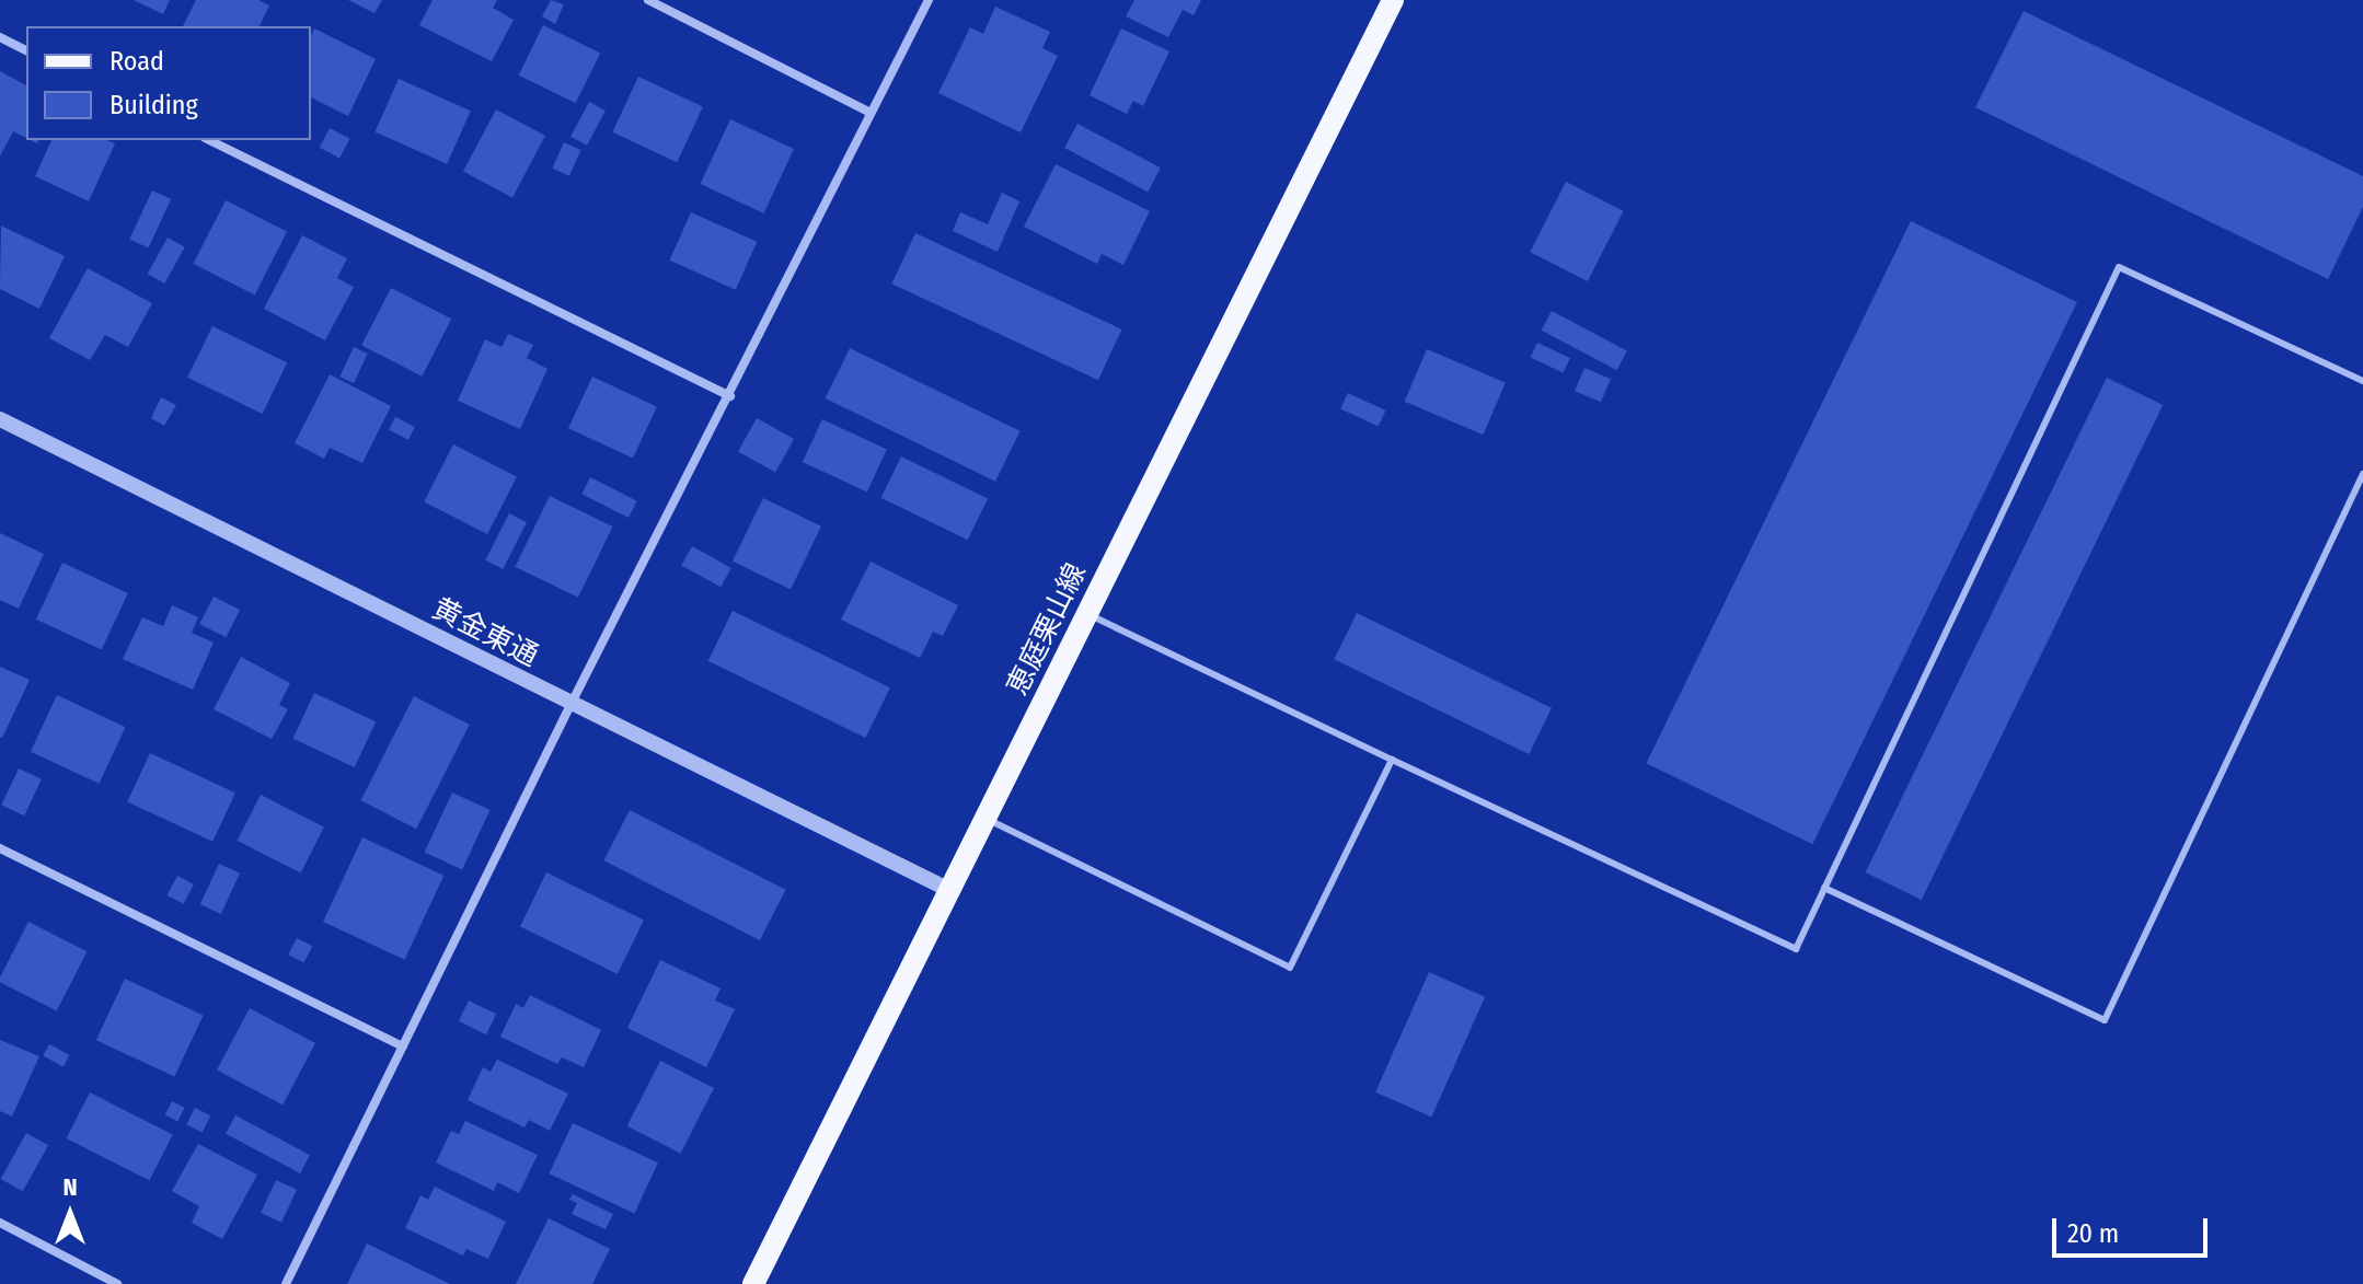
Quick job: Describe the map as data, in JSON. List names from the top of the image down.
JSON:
{
  "streets": {
    "main road": ["恵庭栗山線"],
    "street": ["黄金東通"]
  },
  "crossings": [
    ["恵庭栗山線", "黄金東通"]
  ],
  "legend": ["Road", "Building"],
  "scale_bar": "20 m",
  "north": "top"
}
